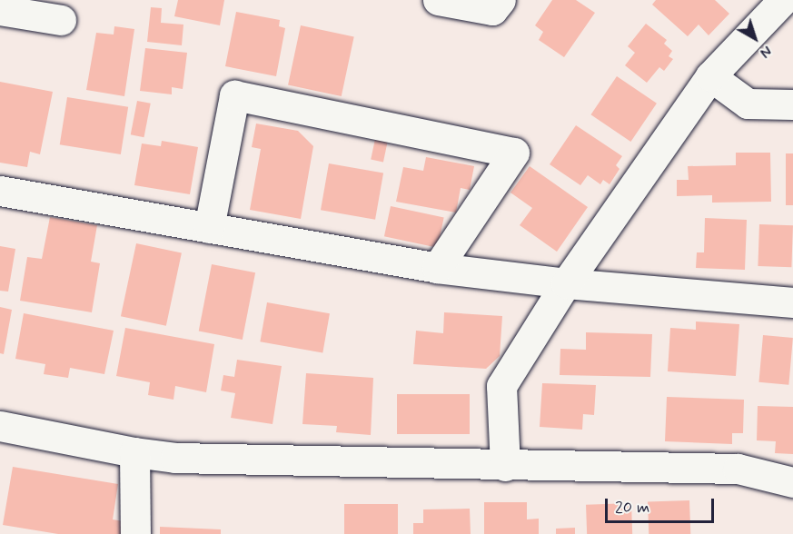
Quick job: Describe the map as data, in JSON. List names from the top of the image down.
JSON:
{
  "scale_bar": "20 m",
  "north": "bottom right"
}
